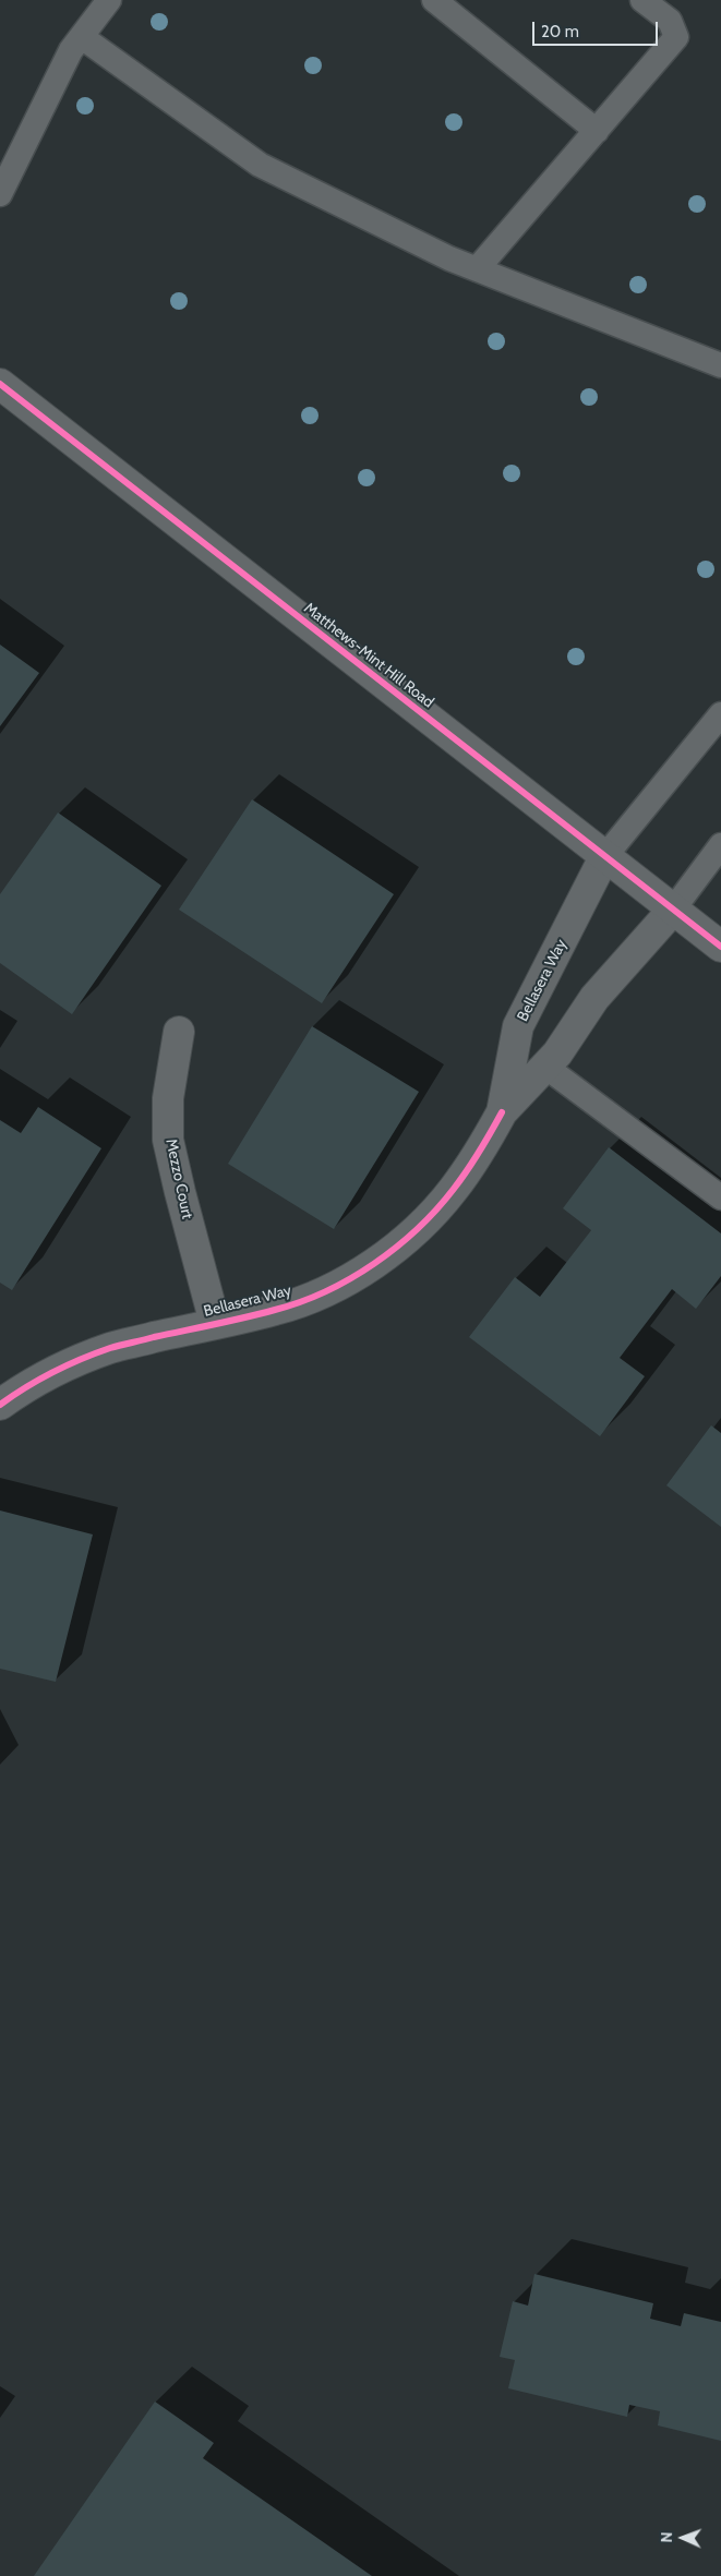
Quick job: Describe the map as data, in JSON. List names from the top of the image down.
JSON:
{
  "streets": {
    "street": ["Matthews-Mint Hill Road", "Bellasera Way", "Mezzo Court"]
  },
  "crossings": [
    ["Matthews-Mint Hill Road", "Bellasera Way"],
    ["Bellasera Way", "Mezzo Court"]
  ],
  "scale_bar": "20 m",
  "north": "left"
}
